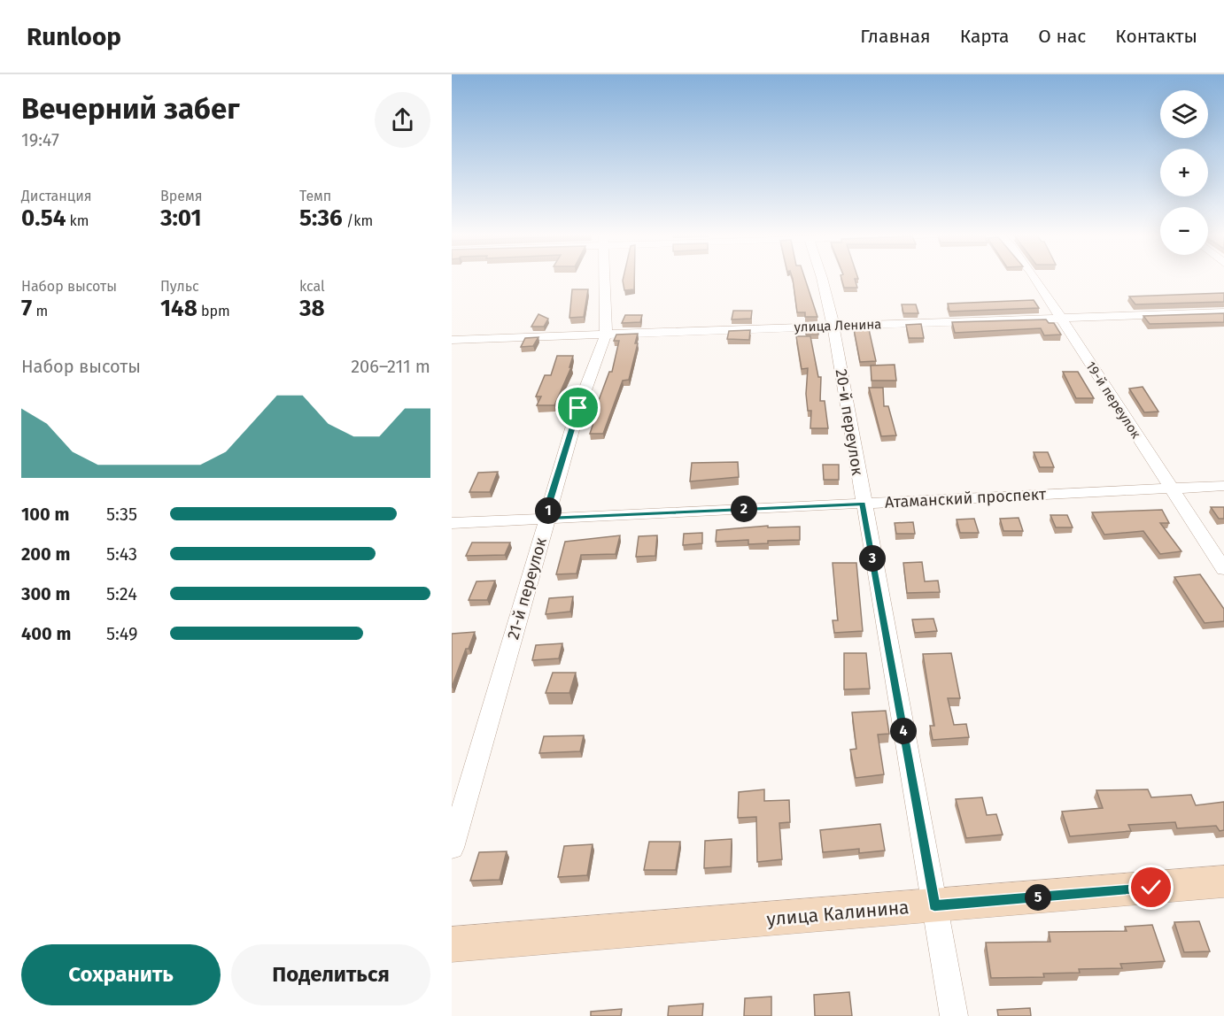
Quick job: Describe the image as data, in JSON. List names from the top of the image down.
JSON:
{
  "streets": {
    "main road": ["улица Калинина"],
    "street": [
      "улица Ленина",
      "19-й переулок",
      "20-й переулок",
      "Атаманский проспект",
      "21-й переулок"
    ]
  },
  "crossings": [
    ["улица Ленина", "19-й переулок"],
    ["улица Ленина", "20-й переулок"],
    ["улица Ленина", "21-й переулок"],
    ["19-й переулок", "Атаманский проспект"],
    ["20-й переулок", "Атаманский проспект"],
    ["20-й переулок", "улица Калинина"],
    ["Атаманский проспект", "21-й переулок"]
  ],
  "page": {
    "header": "Runloop",
    "nav": [
      "Главная",
      "Карта",
      "О нас",
      "Контакты"
    ],
    "heading": ["Вечерний забег", "19:47"],
    "map_buttons": ["+", "−"],
    "stats": [
      ["Дистанция", "0.54 km"],
      ["Время", "3:01"],
      ["Темп", "5:36 /km"],
      ["Набор высоты", "7 m"],
      ["Пульс", "148 bpm"],
      ["kcal", "38"]
    ],
    "chart": ["Набор высоты", "206–211 m"],
    "list": [
      {
        "name": "100 m",
        "note": "5:35"
      },
      {
        "name": "200 m",
        "note": "5:43"
      },
      {
        "name": "300 m",
        "note": "5:24"
      },
      {
        "name": "400 m",
        "note": "5:49"
      }
    ],
    "pins": [
      "2",
      "1",
      "3",
      "4",
      "5"
    ],
    "buttons": ["Сохранить", "Поделиться"]
  }
}
